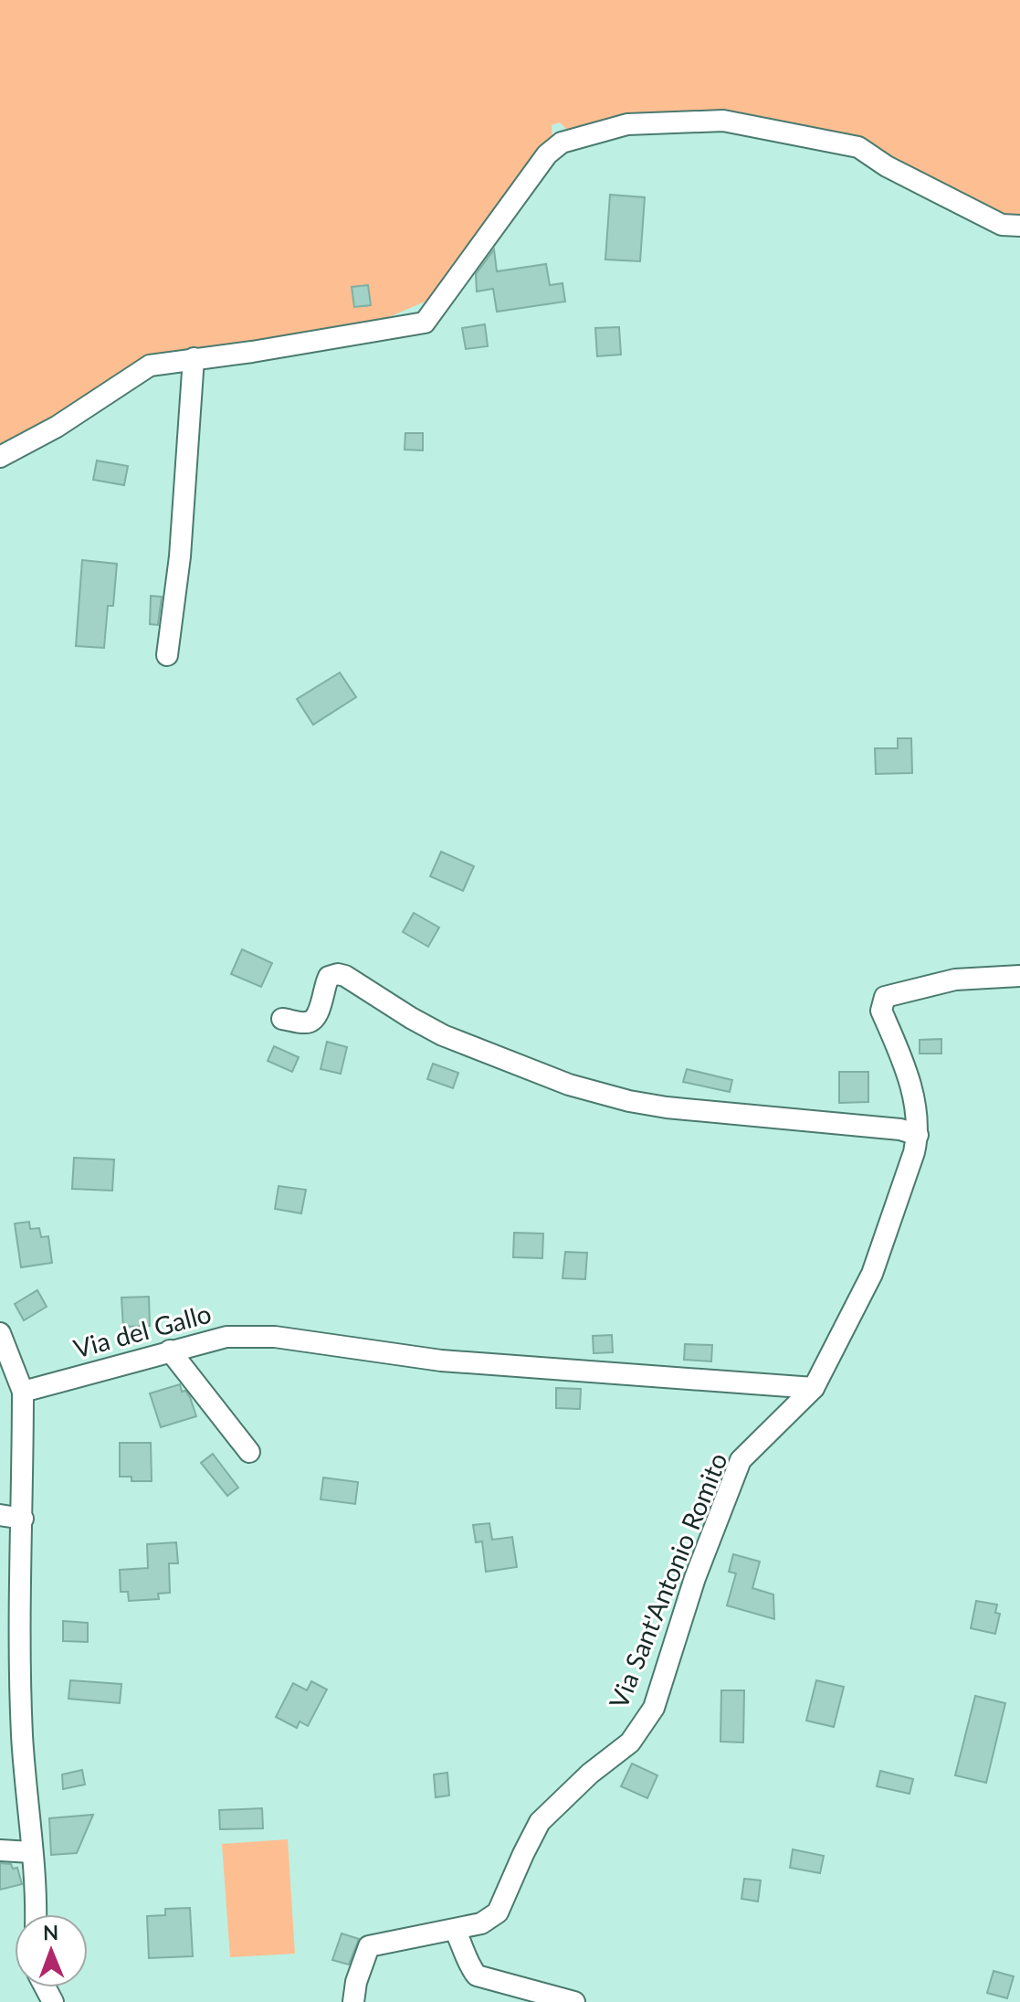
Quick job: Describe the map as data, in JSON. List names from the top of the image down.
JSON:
{
  "streets": {
    "street": ["Via del Gallo", "Via Sant'Antonio Romito"]
  },
  "crossings": [
    ["Via del Gallo", "Via Sant'Antonio Romito"]
  ],
  "north": "top"
}
